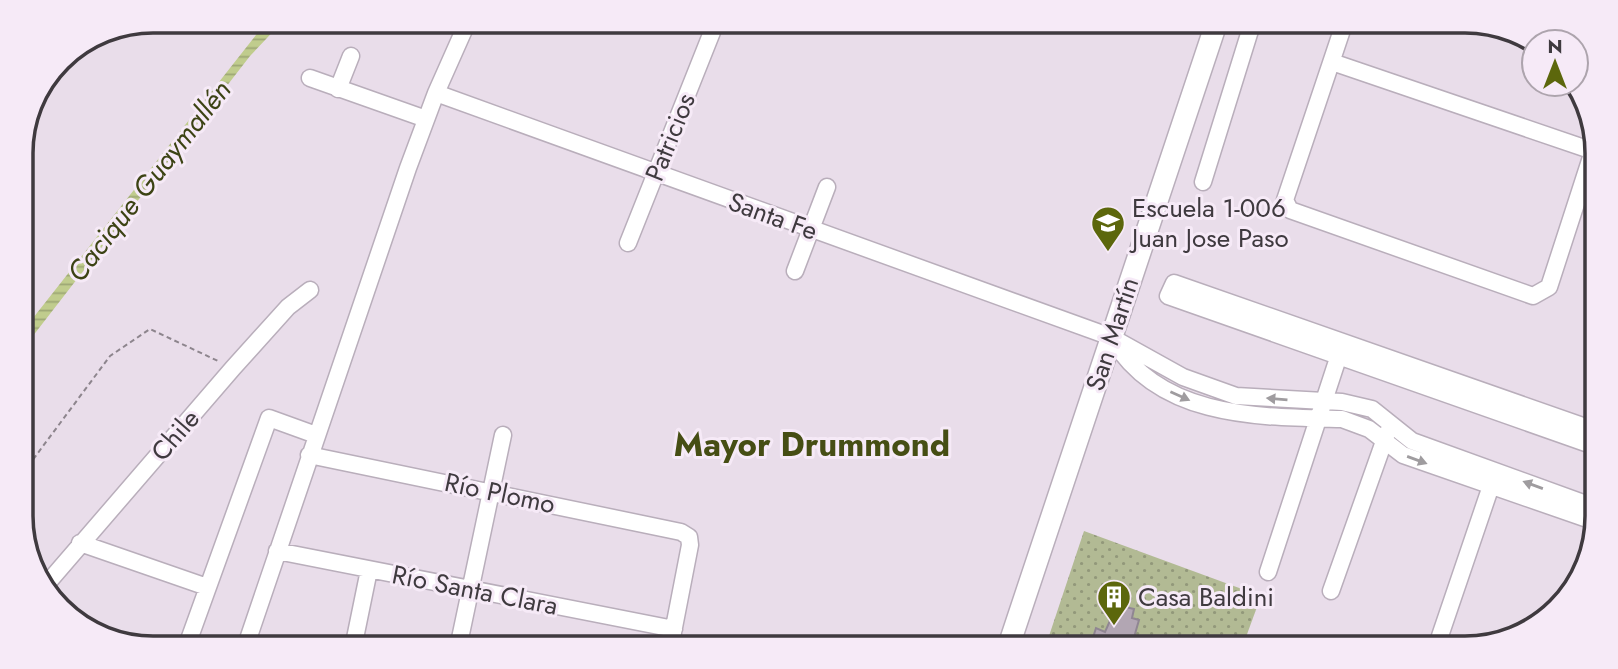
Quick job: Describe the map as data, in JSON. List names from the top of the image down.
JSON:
{
  "streets": {
    "main road": ["San Martín"],
    "street": [
      "Patricios",
      "Santa Fe",
      "Chile",
      "Río Plomo",
      "Río Santa Clara"
    ]
  },
  "crossings": [
    ["Patricios", "Santa Fe"],
    ["Santa Fe", "San Martín"],
    ["Río Plomo", "Río Santa Clara"]
  ],
  "districts": ["Mayor Drummond"],
  "water": ["Cacique Guaymallén"],
  "places": {
    "school or university": ["Escuela 1-006 Juan Jose Paso"],
    "building": ["Casa Baldini"]
  },
  "north": "top"
}
